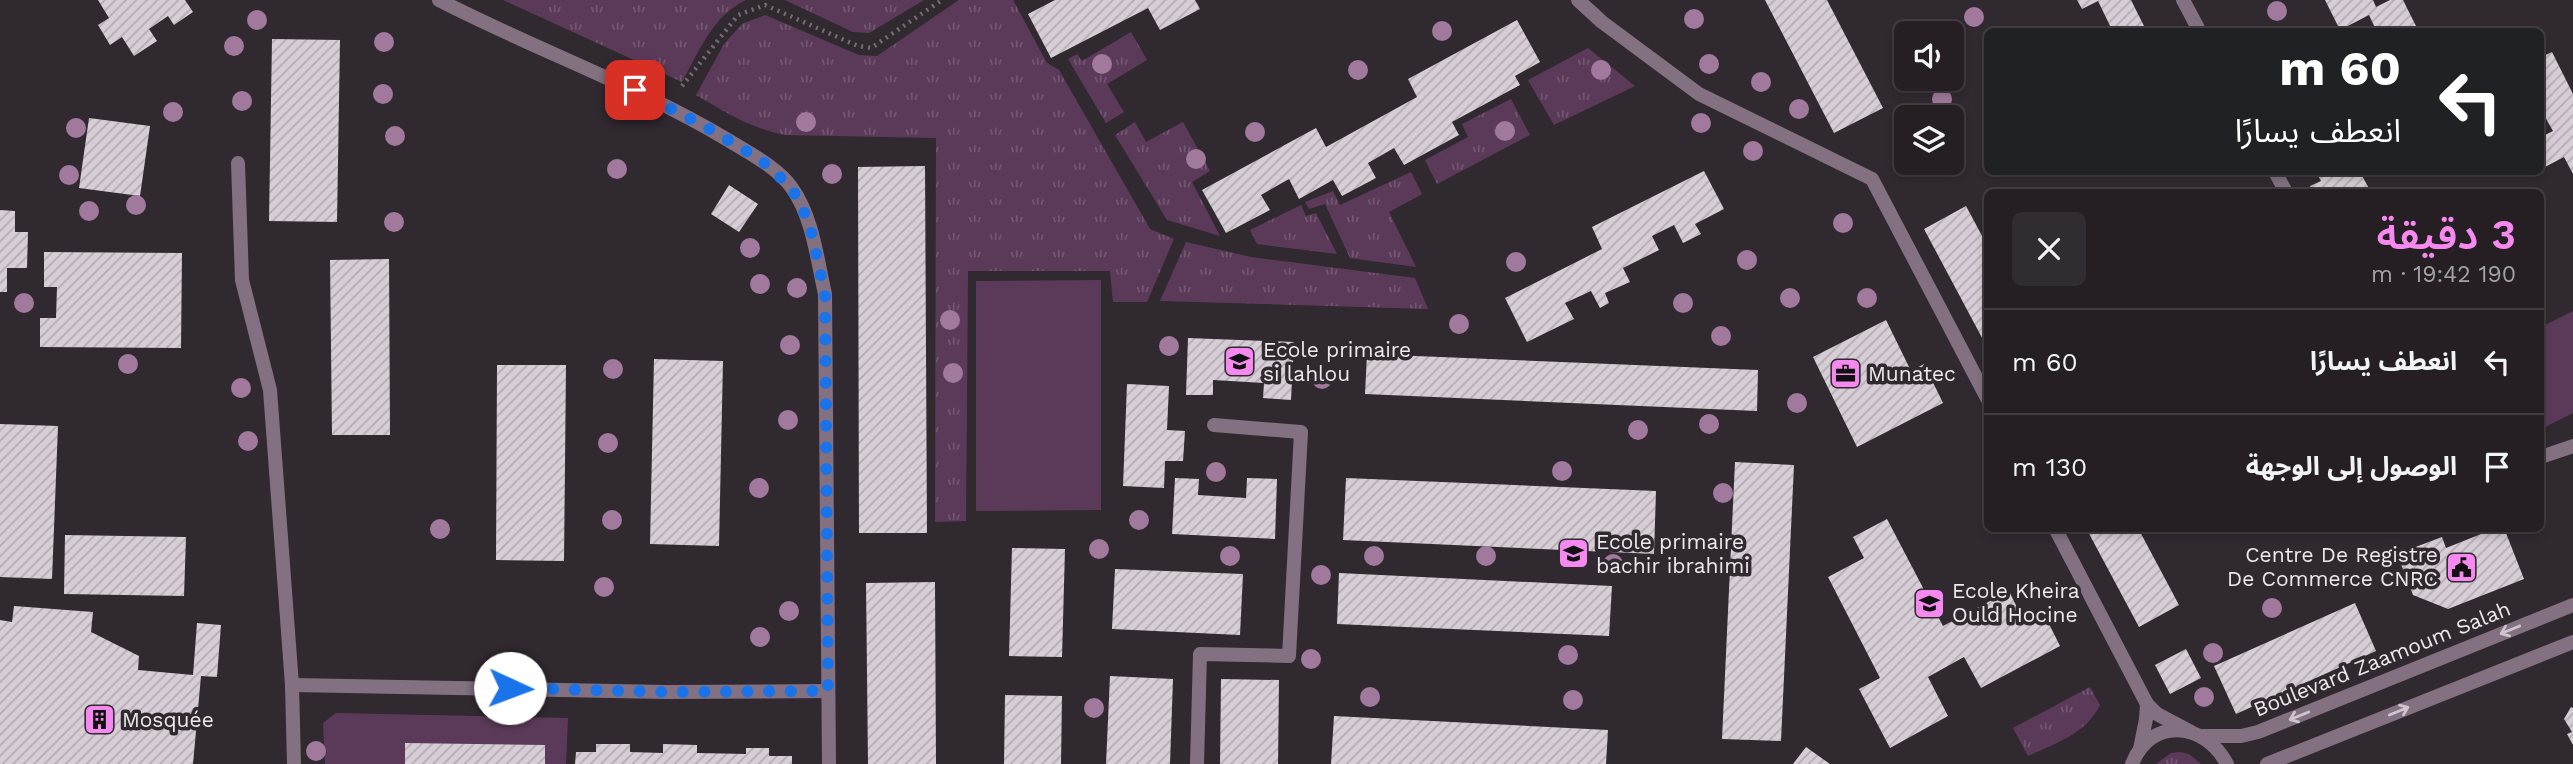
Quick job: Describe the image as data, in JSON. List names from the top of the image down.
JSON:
{
  "streets": {
    "street": ["Boulevard Zaamoum Salah"]
  },
  "places": {
    "school or university": ["Ecole primaire si lahlou", "Ecole primaire bachir ibrahimi", "Ecole Kheira Ould Hocine"],
    "office": ["Munatec"],
    "public building": ["Centre De Registre De Commerce CNRC"],
    "building": ["Mosquée"]
  },
  "page": {
    "turn": ["60 m", "انعطف يسارًا"],
    "heading": ["3 دقيقة", "190 m · 19:42"],
    "list": [
      {
        "name": "انعطف يسارًا",
        "value": "60 m"
      },
      {
        "name": "الوصول إلى الوجهة",
        "value": "130 m"
      }
    ]
  }
}
